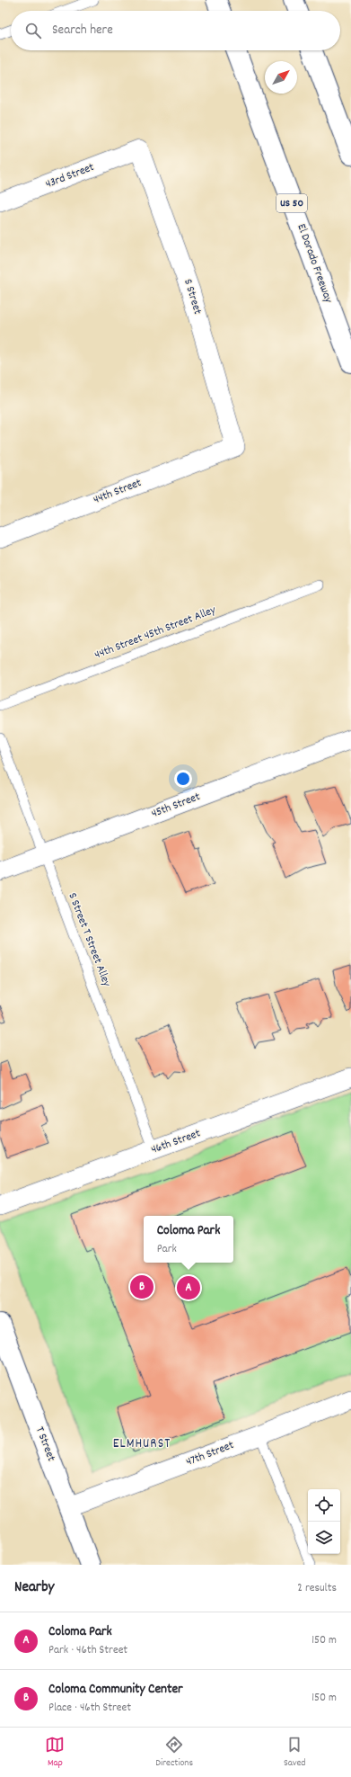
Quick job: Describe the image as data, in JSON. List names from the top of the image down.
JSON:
{
  "streets": {
    "main road": ["US 50", "El Dorado Freeway", "T Street"],
    "street": [
      "43rd Street",
      "S Street",
      "44th Street",
      "45th Street",
      "46th Street",
      "47th Street"
    ],
    "lane": ["44th Street 45th Street Alley", "S Street T Street Alley"]
  },
  "crossings": [
    ["43rd Street", "S Street"],
    ["S Street", "44th Street"],
    ["45th Street", "S Street T Street Alley"],
    ["S Street T Street Alley", "46th Street"],
    ["T Street", "47th Street"]
  ],
  "districts": ["ELMHURST"],
  "north": "top right",
  "page": {
    "search": "Search here",
    "popup": ["Coloma Park", "Park"],
    "pins": ["B", "A"],
    "heading": ["Nearby", "2 results"],
    "list": [
      {
        "mark": "A",
        "name": "Coloma Park",
        "note": "Park · 46th Street",
        "value": "150 m"
      },
      {
        "mark": "B",
        "name": "Coloma Community Center",
        "note": "Place · 46th Street",
        "value": "150 m"
      }
    ],
    "nav": ["Map", "Directions", "Saved"]
  }
}
